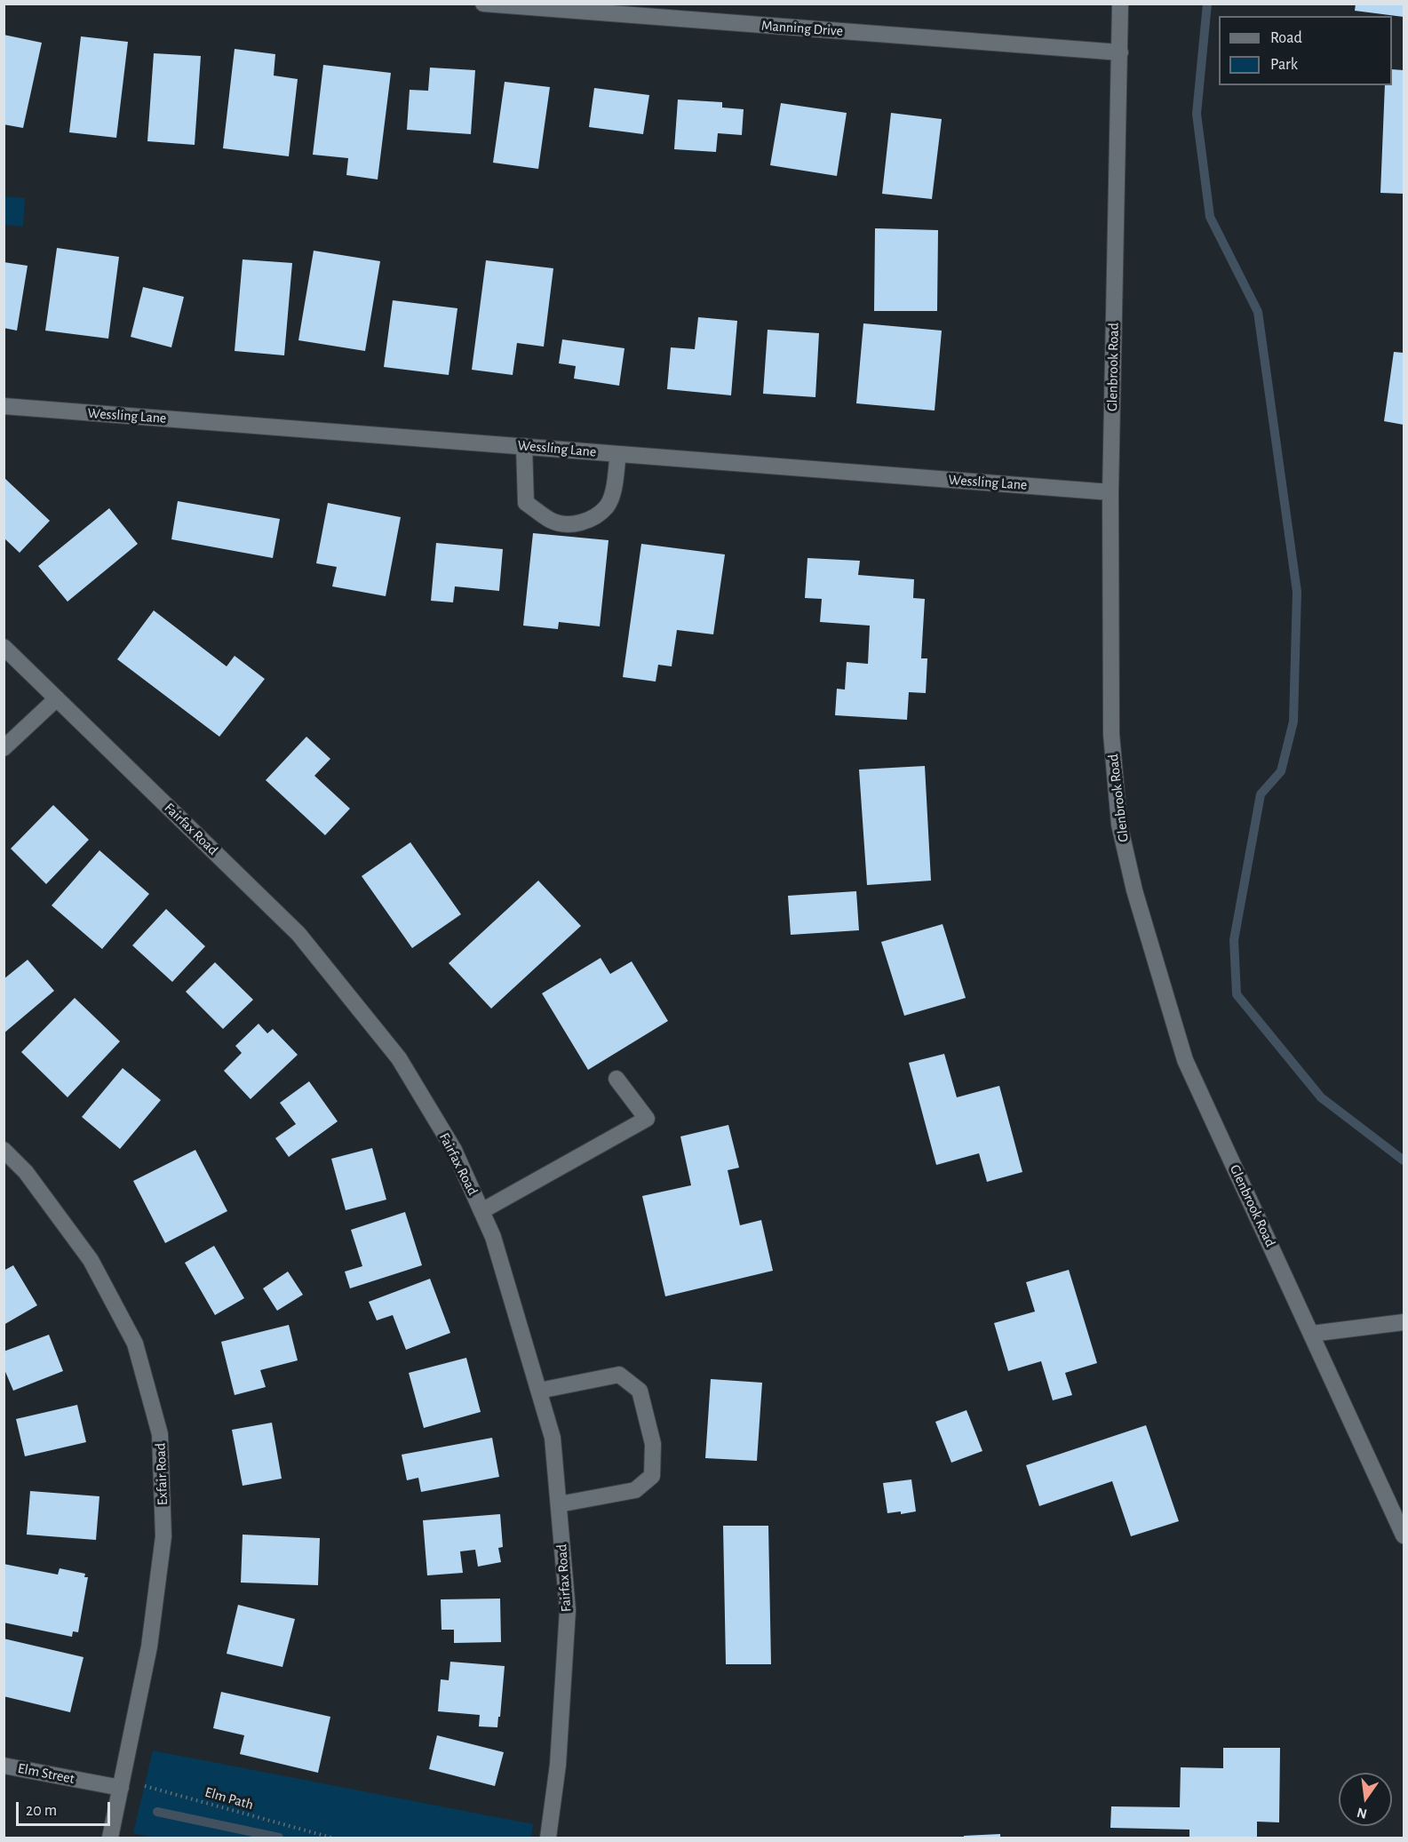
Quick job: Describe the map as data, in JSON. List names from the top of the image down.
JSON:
{
  "streets": {
    "street": [
      "Manning Drive",
      "Glenbrook Road",
      "Wessling Lane",
      "Fairfax Road",
      "Exfair Road",
      "Elm Street"
    ],
    "path": ["Elm Path"]
  },
  "crossings": [
    ["Manning Drive", "Glenbrook Road"],
    ["Glenbrook Road", "Wessling Lane"],
    ["Exfair Road", "Elm Street"],
    ["Exfair Road", "Elm Path"],
    ["Elm Street", "Elm Path"]
  ],
  "legend": ["Road", "Park"],
  "scale_bar": "20 m",
  "north": "bottom"
}
